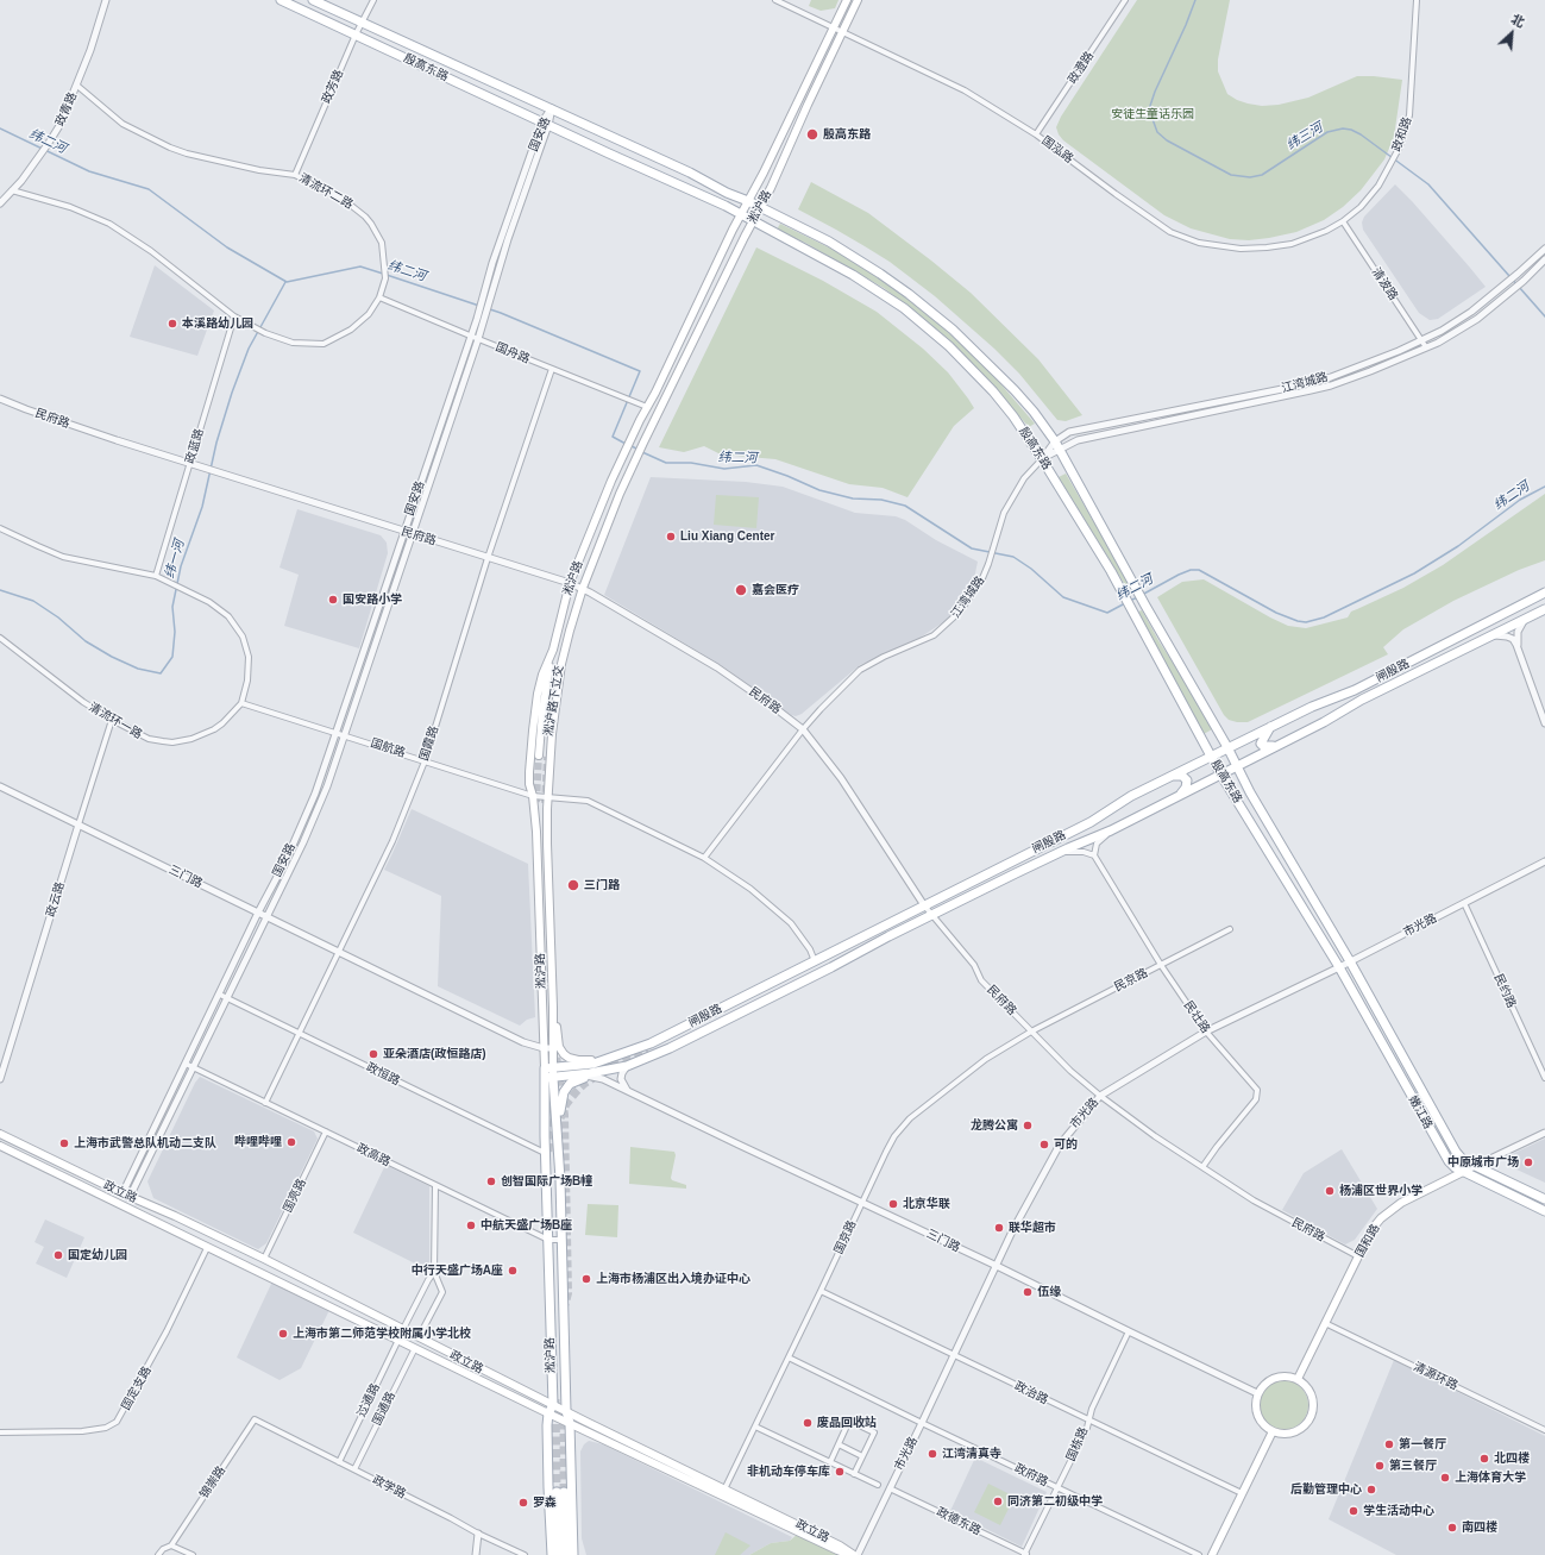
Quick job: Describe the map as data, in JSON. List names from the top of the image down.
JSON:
{
  "streets": {
    "main road": [
      "殷高东路",
      "淞沪路",
      "闸殷路",
      "淞沪路下立交",
      "嫩江路",
      "政立路",
      "国和路"
    ],
    "street": [
      "政澄路",
      "政芳路",
      "政青路",
      "国安路",
      "政和路",
      "国泓路",
      "清流环二路",
      "清波路",
      "国舟路",
      "江湾城路",
      "民府路",
      "政蓝路",
      "清流环一路",
      "国霞路",
      "国航路",
      "三门路",
      "政云路",
      "市光路",
      "民京路",
      "民约路",
      "民壮路",
      "政恒路",
      "政高路",
      "国亮路",
      "国京路",
      "清源环路",
      "国定支路",
      "政治路",
      "过通路",
      "国通路",
      "国栋路",
      "政府路",
      "锦崇路",
      "政学路",
      "政德东路"
    ]
  },
  "crossings": [
    ["殷高东路", "政芳路"],
    ["殷高东路", "国安路"],
    ["殷高东路", "淞沪路"],
    ["殷高东路", "江湾城路"],
    ["殷高东路", "闸殷路"],
    ["殷高东路", "市光路"],
    ["殷高东路", "嫩江路"],
    ["政澄路", "国泓路"],
    ["政芳路", "清流环二路"],
    ["政青路", "清流环二路"],
    ["国安路", "国舟路"],
    ["国安路", "民府路"],
    ["国安路", "国航路"],
    ["国安路", "三门路"],
    ["国安路", "政恒路"],
    ["国安路", "政高路"],
    ["国安路", "政立路"],
    ["政和路", "国泓路"],
    ["政和路", "清波路"],
    ["国泓路", "淞沪路"],
    ["国泓路", "清波路"],
    ["清流环二路", "国舟路"],
    ["清流环二路", "政蓝路"],
    ["淞沪路", "国舟路"],
    ["淞沪路", "民府路"],
    ["淞沪路", "闸殷路"],
    ["淞沪路", "淞沪路下立交"],
    ["淞沪路", "国航路"],
    ["淞沪路", "三门路"],
    ["淞沪路", "政恒路"],
    ["淞沪路", "政高路"],
    ["淞沪路", "政立路"],
    ["清波路", "江湾城路"],
    ["国舟路", "国霞路"],
    ["江湾城路", "民府路"],
    ["江湾城路", "国航路"],
    ["民府路", "政蓝路"],
    ["民府路", "闸殷路"],
    ["民府路", "国霞路"],
    ["民府路", "市光路"],
    ["民府路", "民京路"],
    ["民府路", "民壮路"],
    ["民府路", "国京路"],
    ["民府路", "国和路"],
    ["政蓝路", "清流环一路"],
    ["闸殷路", "国航路"],
    ["闸殷路", "三门路"],
    ["清流环一路", "国航路"],
    ["清流环一路", "政云路"],
    ["国霞路", "国航路"],
    ["国霞路", "三门路"],
    ["国霞路", "政恒路"],
    ["国霞路", "政高路"],
    ["三门路", "政云路"],
    ["三门路", "市光路"],
    ["三门路", "国京路"],
    ["三门路", "国和路"],
    ["三门路", "国栋路"],
    ["市光路", "民约路"],
    ["市光路", "民壮路"],
    ["市光路", "嫩江路"],
    ["市光路", "政立路"],
    ["市光路", "政治路"],
    ["市光路", "政府路"],
    ["市光路", "政德东路"],
    ["民京路", "民壮路"],
    ["民京路", "国京路"],
    ["嫩江路", "国和路"],
    ["政高路", "国亮路"],
    ["政立路", "国亮路"],
    ["政立路", "国京路"],
    ["政立路", "国定支路"],
    ["政立路", "过通路"],
    ["政立路", "国通路"],
    ["国京路", "政治路"],
    ["国京路", "政府路"],
    ["国和路", "清源环路"],
    ["政治路", "国栋路"],
    ["过通路", "政学路"],
    ["国通路", "政学路"],
    ["国栋路", "政府路"],
    ["国栋路", "政德东路"],
    ["锦崇路", "政学路"]
  ],
  "water": ["纬三河", "纬二河", "纬一河"],
  "parks": ["安徒生童话乐园"],
  "places": [
    "殷高东路",
    "本溪路幼儿园",
    "Liu Xiang Center",
    "嘉会医疗",
    "国安路小学",
    "三门路",
    "亚朵酒店(政恒路店)",
    "龙腾公寓",
    "哔哩哔哩",
    "上海市武警总队机动二支队",
    "可的",
    "中原城市广场",
    "创智国际广场B幢",
    "杨浦区世界小学",
    "北京华联",
    "中航天盛广场B座",
    "联华超市",
    "国定幼儿园",
    "中行天盛广场A座",
    "上海市杨浦区出入境办证中心",
    "伍缘",
    "上海市第二师范学校附属小学北校",
    "废品回收站",
    "第一餐厅",
    "江湾清真寺",
    "北四楼",
    "第三餐厅",
    "非机动车停车库",
    "上海体育大学",
    "后勤管理中心",
    "同济第二初级中学",
    "罗森",
    "学生活动中心",
    "南四楼"
  ],
  "north": "top right"
}
